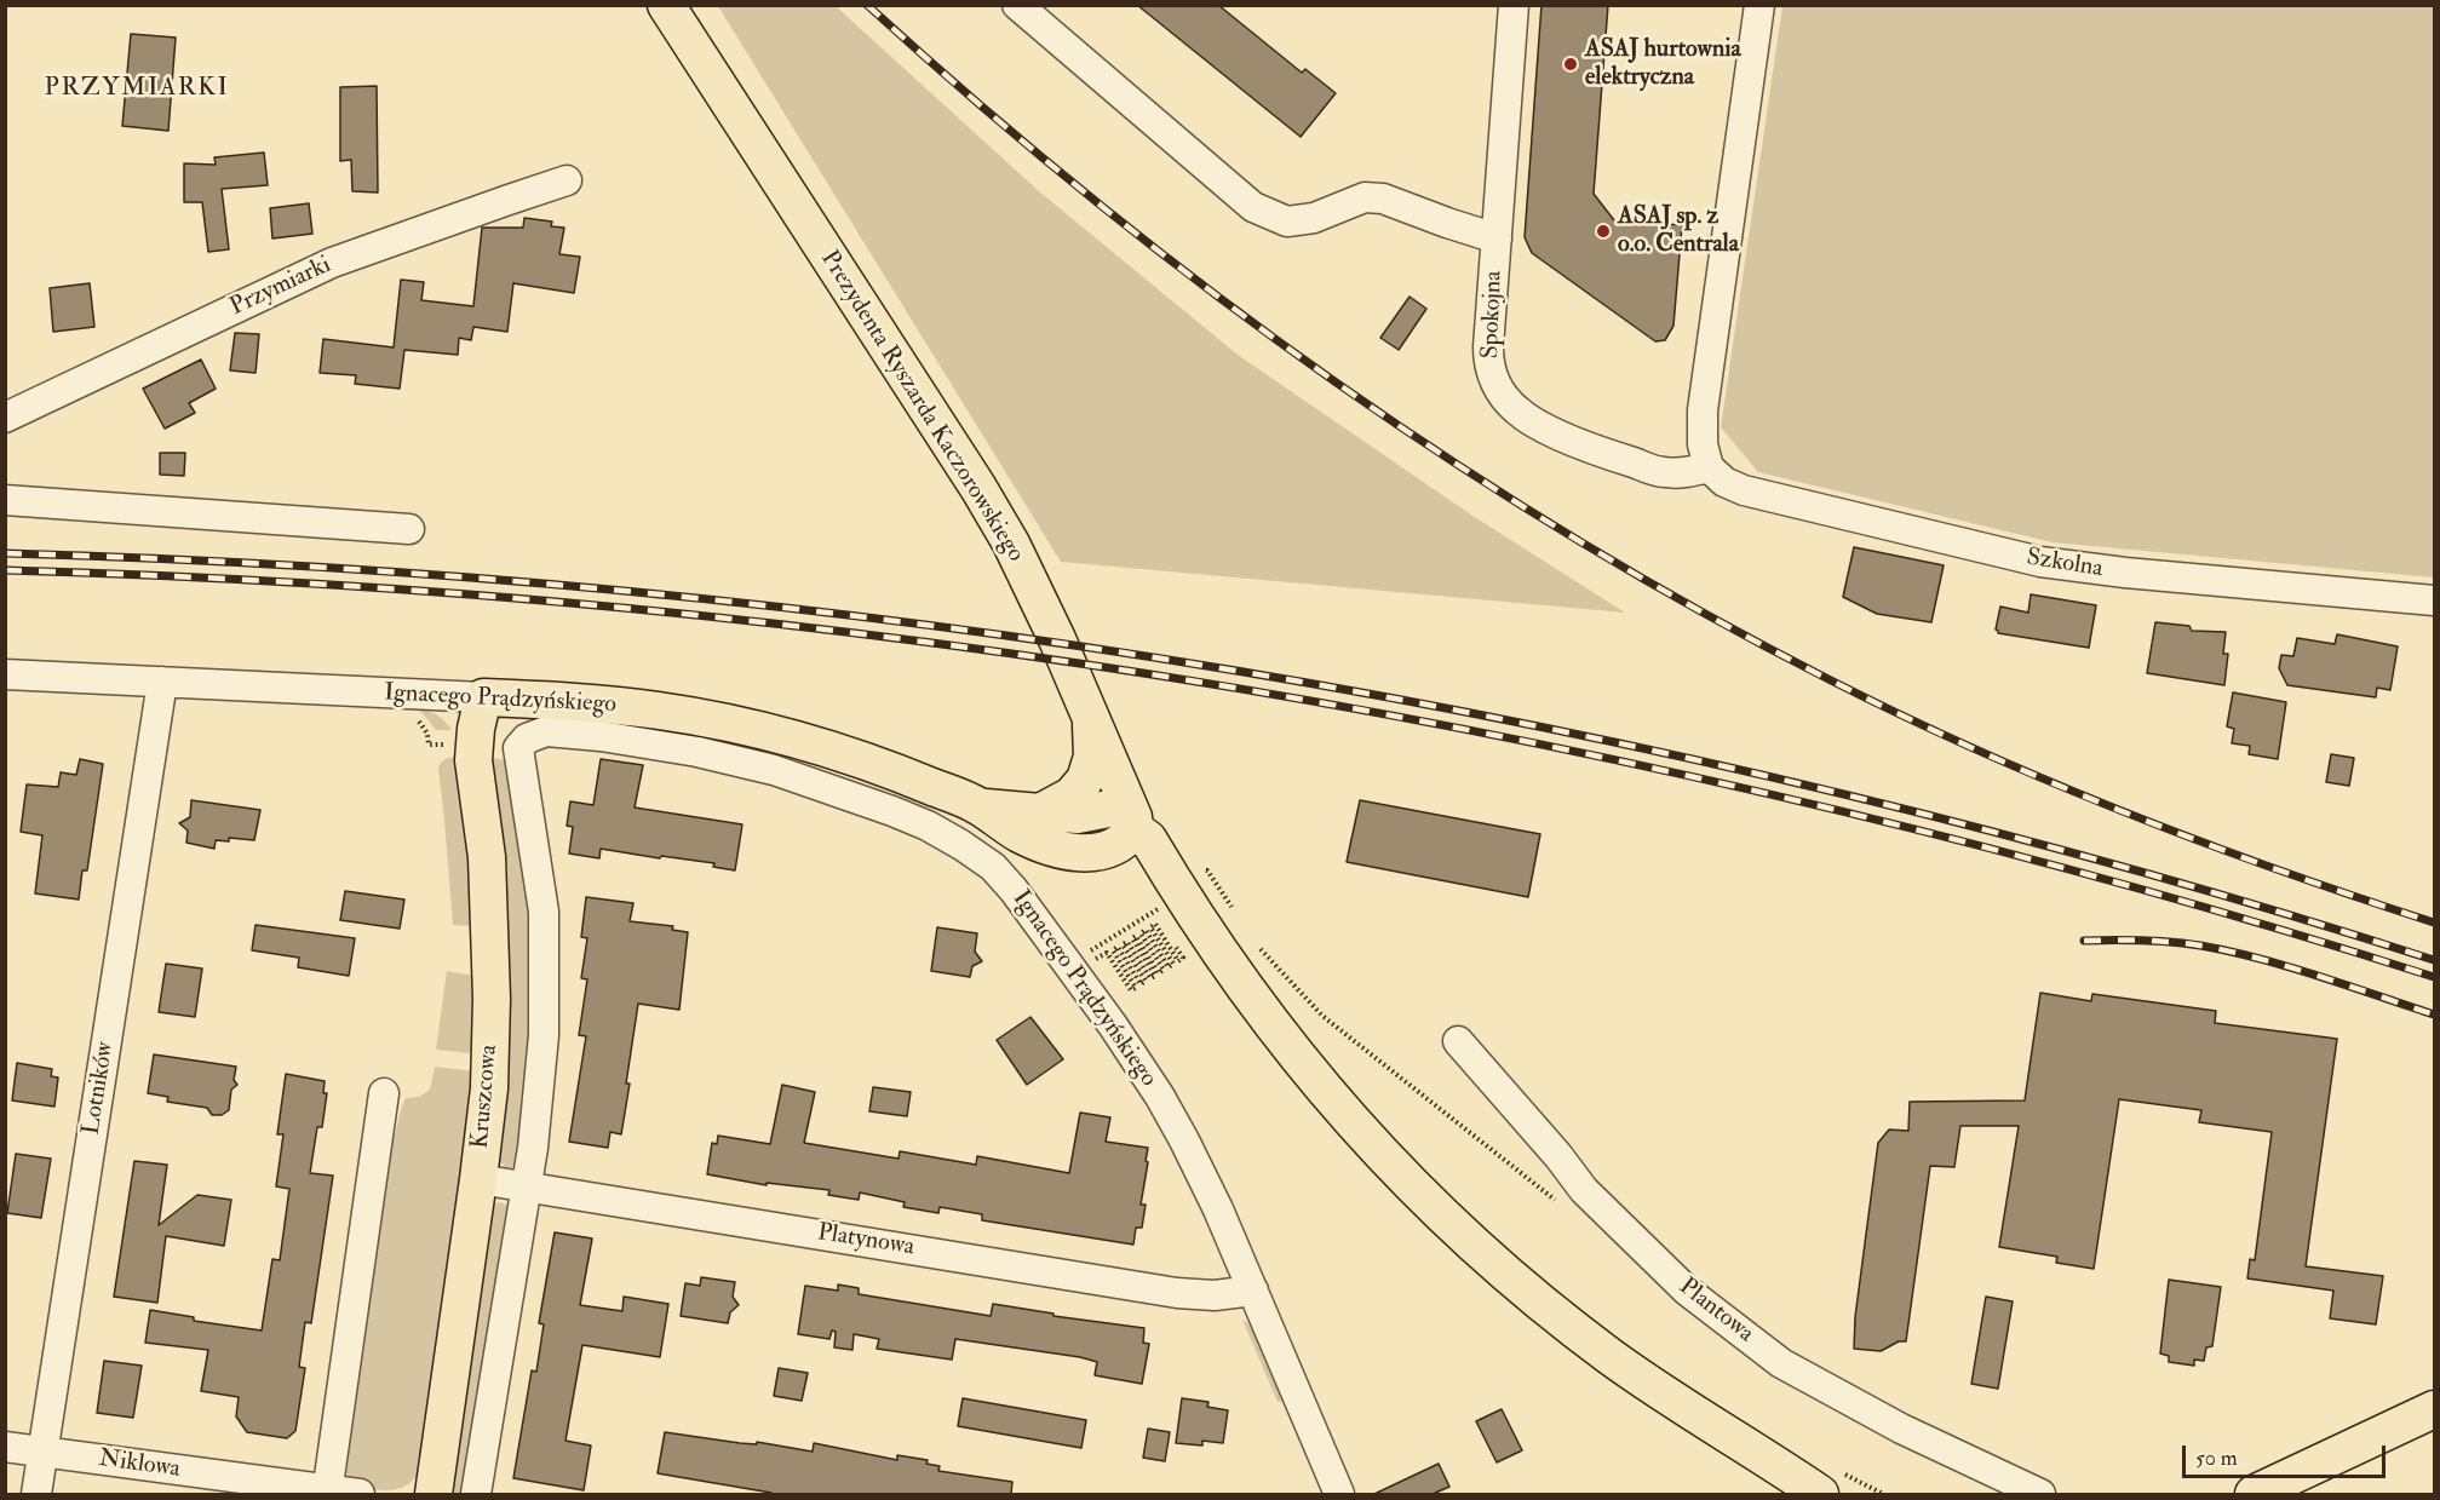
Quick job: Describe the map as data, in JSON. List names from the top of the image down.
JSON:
{
  "streets": {
    "main road": ["Prezydenta Ryszarda Kaczorowskiego", "Ignacego Prądzyńskiego", "Kruszcowa"],
    "street": [
      "Przymiarki",
      "Spokojna",
      "Szkolna",
      "Lotników",
      "Platynowa",
      "Plantowa",
      "Niklowa"
    ]
  },
  "crossings": [
    ["Spokojna", "Szkolna"],
    ["Prezydenta Ryszarda Kaczorowskiego", "Ignacego Prądzyńskiego"],
    ["Ignacego Prądzyńskiego", "Lotników"],
    ["Ignacego Prądzyńskiego", "Kruszcowa"],
    ["Ignacego Prądzyńskiego", "Platynowa"],
    ["Lotników", "Niklowa"],
    ["Kruszcowa", "Platynowa"]
  ],
  "districts": ["PRZYMIARKI"],
  "places": ["ASAJ hurtownia elektryczna", "ASAJ sp. z o.o. Centrala"],
  "scale_bar": "50 m"
}
